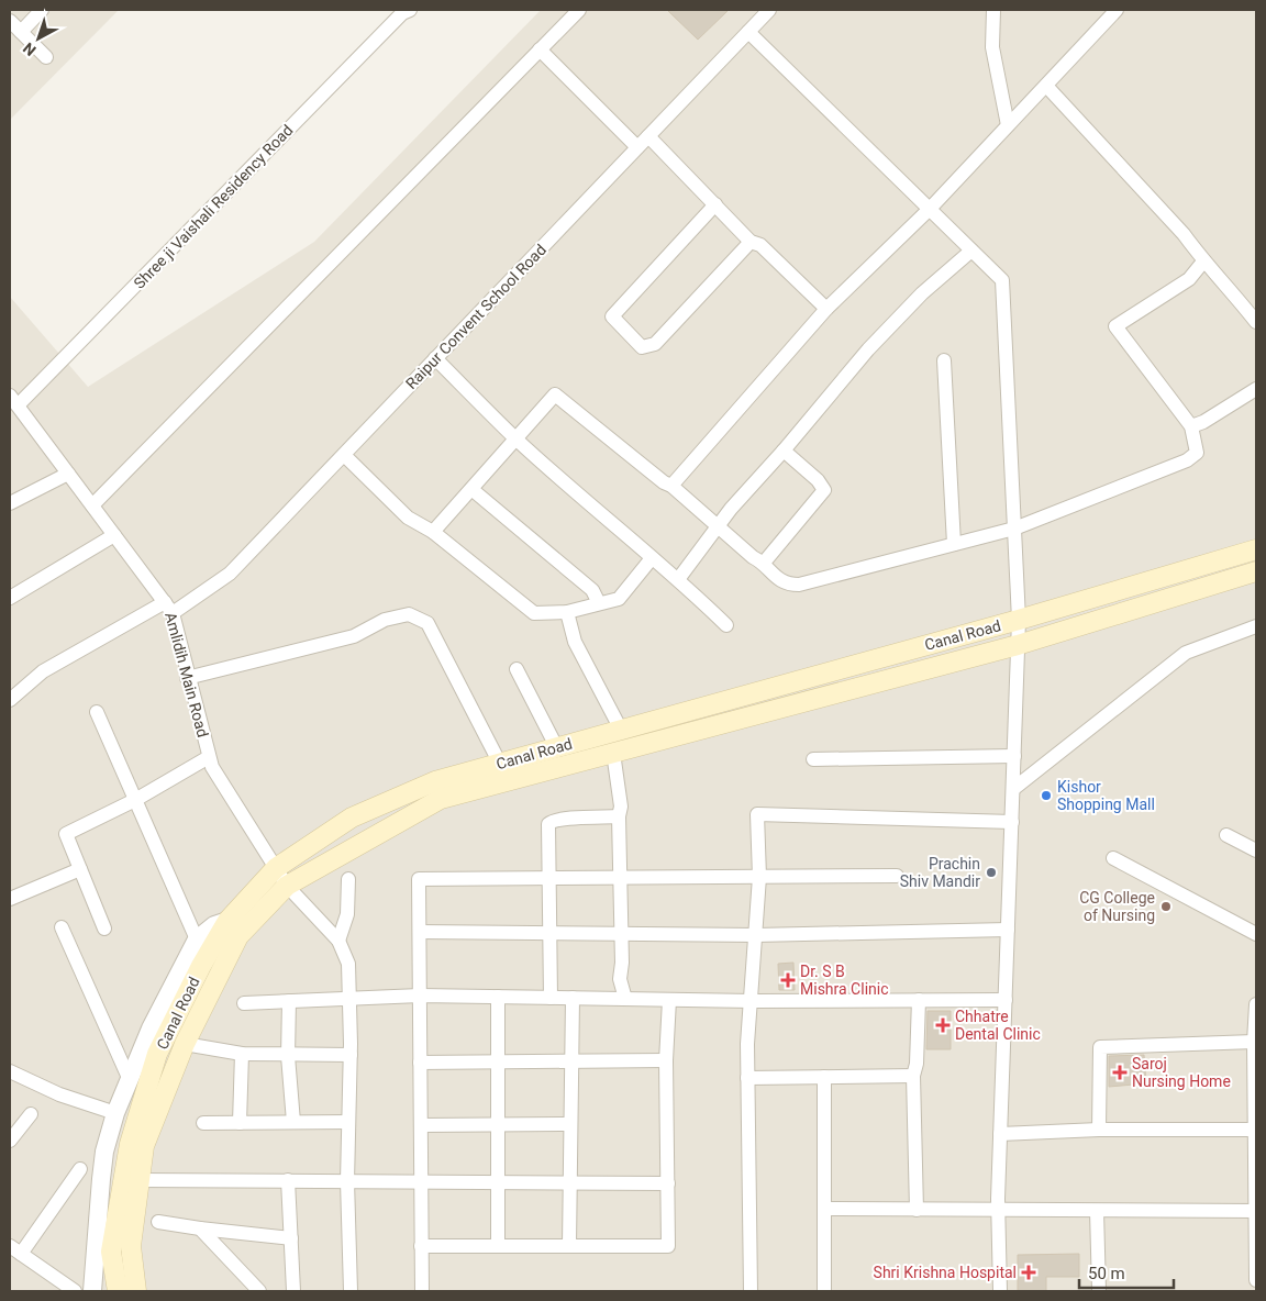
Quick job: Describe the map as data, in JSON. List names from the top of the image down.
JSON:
{
  "streets": {
    "main road": ["Canal Road"],
    "street": ["Shree ji Vaishali Residency Road", "Raipur Convent School Road", "Amlidih Main Road"]
  },
  "crossings": [
    ["Shree ji Vaishali Residency Road", "Amlidih Main Road"],
    ["Raipur Convent School Road", "Amlidih Main Road"],
    ["Canal Road", "Amlidih Main Road"]
  ],
  "places": {
    "other": ["Kishor Shopping Mall", "Prachin Shiv Mandir", "CG College of Nursing"],
    "health": [
      "Dr. S B Mishra Clinic",
      "Chhatre Dental Clinic",
      "Saroj Nursing Home",
      "Shri Krishna Hospital"
    ]
  },
  "scale_bar": "50 m",
  "north": "bottom left"
}
